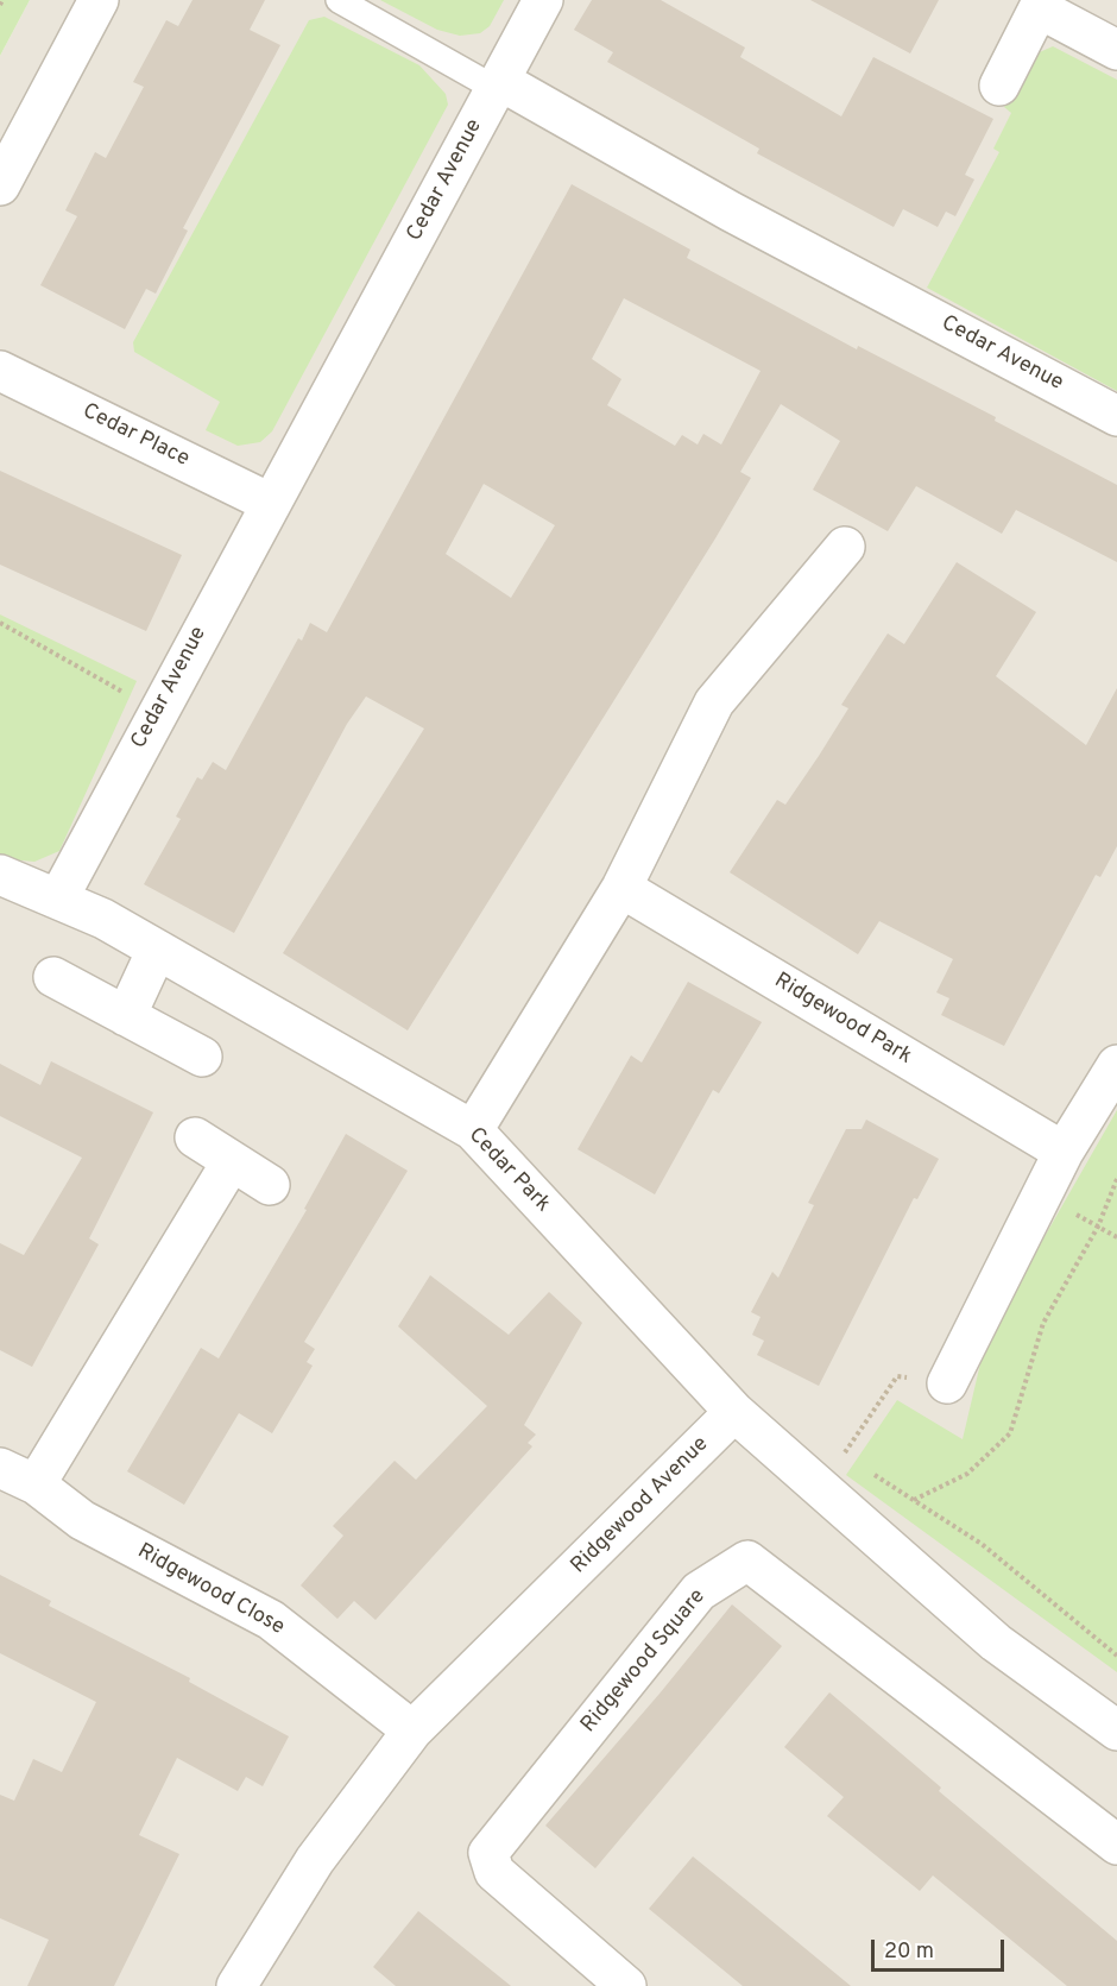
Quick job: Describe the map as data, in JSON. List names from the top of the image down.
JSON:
{
  "streets": {
    "street": [
      "Cedar Avenue",
      "Cedar Place",
      "Ridgewood Park",
      "Cedar Park",
      "Ridgewood Avenue",
      "Ridgewood Close",
      "Ridgewood Square"
    ]
  },
  "crossings": [
    ["Cedar Avenue", "Cedar Place"],
    ["Cedar Avenue", "Cedar Park"],
    ["Cedar Park", "Ridgewood Avenue"],
    ["Ridgewood Avenue", "Ridgewood Close"]
  ],
  "scale_bar": "20 m"
}
